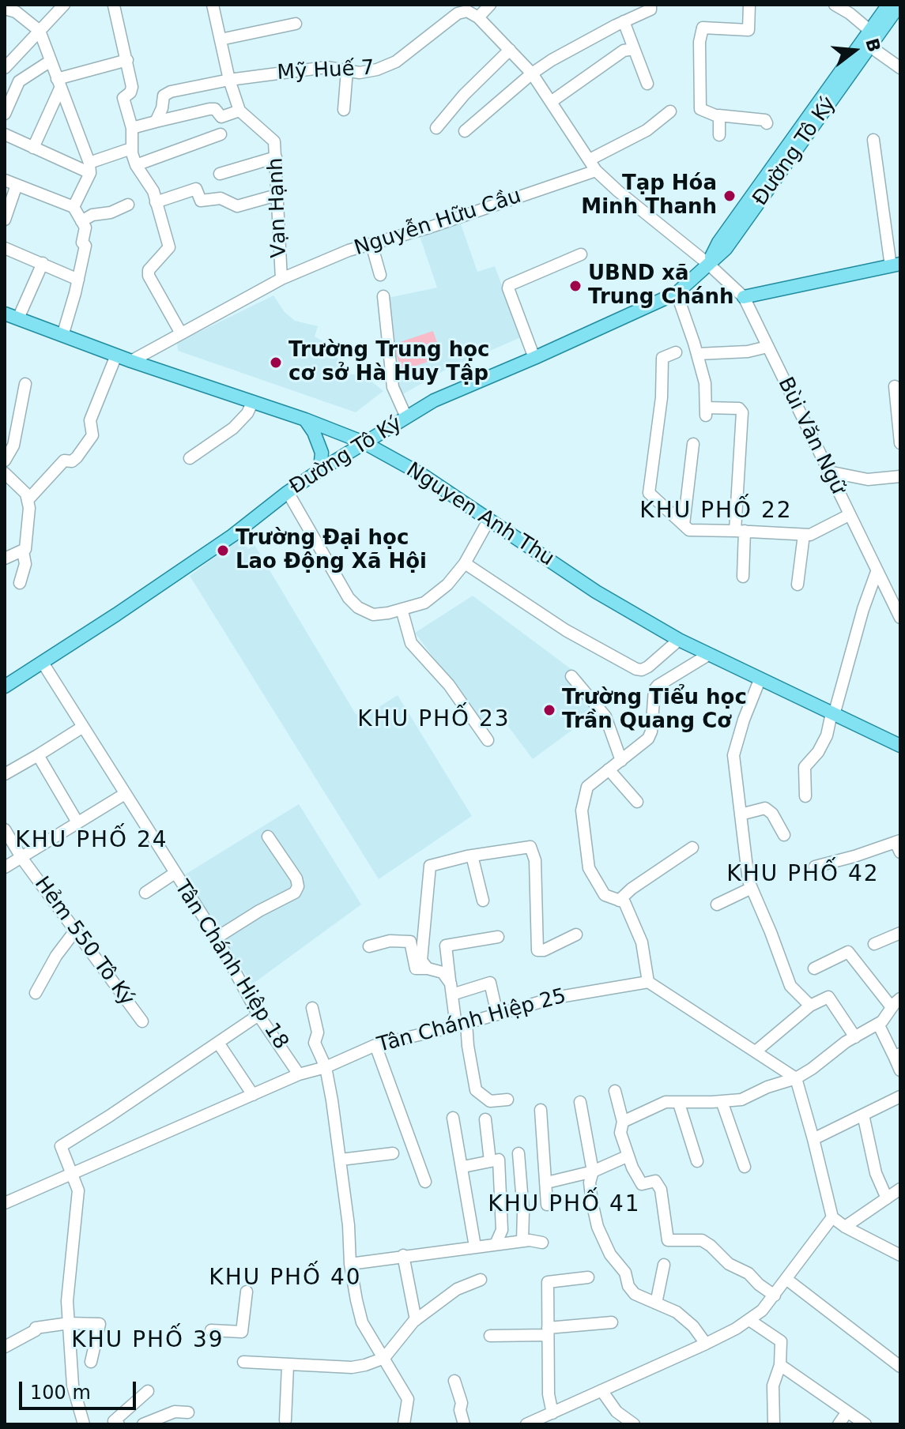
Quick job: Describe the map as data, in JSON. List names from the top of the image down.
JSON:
{
  "streets": {
    "main road": ["Đường Tô Ký", "Nguyen Anh Thu"],
    "street": [
      "Mỹ Huế 7",
      "Vạn Hạnh",
      "Nguyễn Hữu Cầu",
      "Bùi Văn Ngữ",
      "Hẻm 550 Tô Ký",
      "Tân Chánh Hiệp 18",
      "Tân Chánh Hiệp 25"
    ]
  },
  "crossings": [
    ["Mỹ Huế 7", "Bùi Văn Ngữ"],
    ["Đường Tô Ký", "Bùi Văn Ngữ"],
    ["Đường Tô Ký", "Nguyen Anh Thu"],
    ["Đường Tô Ký", "Tân Chánh Hiệp 18"],
    ["Vạn Hạnh", "Nguyễn Hữu Cầu"],
    ["Nguyễn Hữu Cầu", "Bùi Văn Ngữ"],
    ["Nguyễn Hữu Cầu", "Nguyen Anh Thu"],
    ["Tân Chánh Hiệp 18", "Tân Chánh Hiệp 25"]
  ],
  "districts": [
    "KHU PHỐ 22",
    "KHU PHỐ 23",
    "KHU PHỐ 24",
    "KHU PHỐ 42",
    "KHU PHỐ 41",
    "KHU PHỐ 40",
    "KHU PHỐ 39"
  ],
  "places": [
    "Tạp Hóa Minh Thanh",
    "UBND xã Trung Chánh",
    "Trường Trung học cơ sở Hà Huy Tập",
    "Trường Đại học Lao Động Xã Hội",
    "Trường Tiểu học Trần Quang Cơ"
  ],
  "scale_bar": "100 m",
  "north": "right"
}
